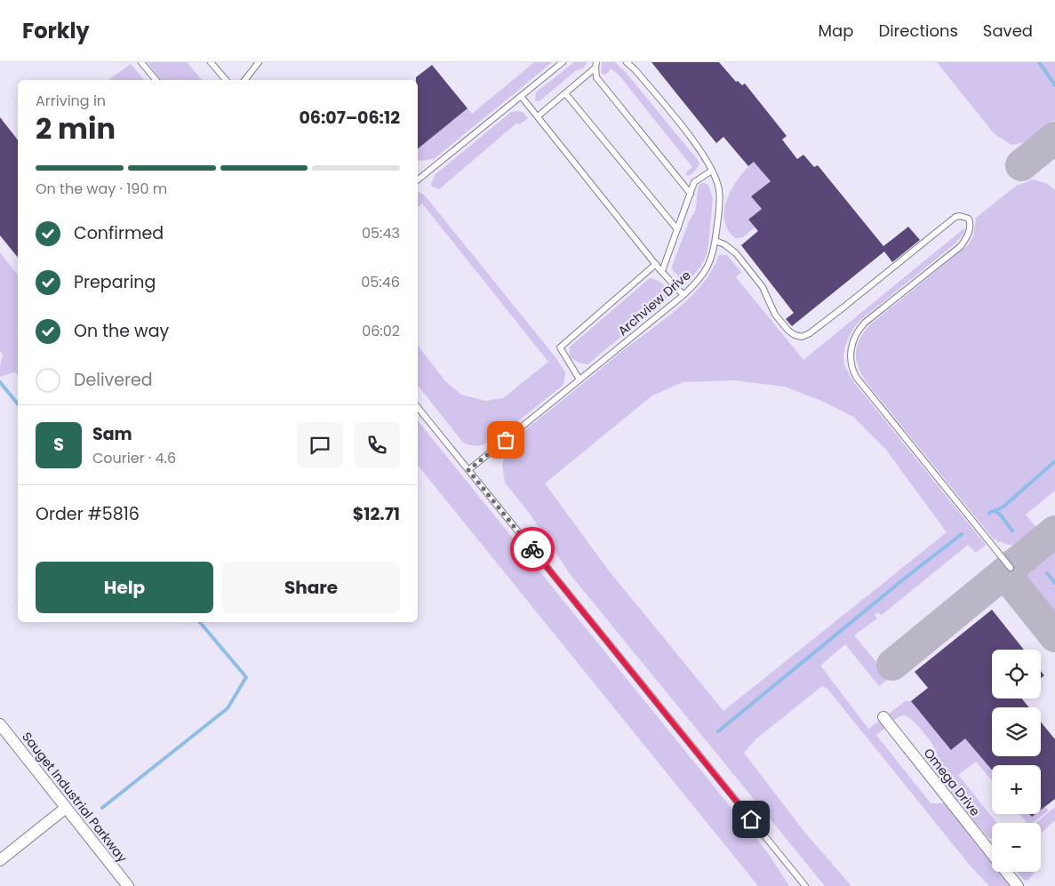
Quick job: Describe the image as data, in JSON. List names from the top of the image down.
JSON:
{
  "streets": {
    "street": ["Omega Drive", "Sauget Industrial Parkway"],
    "lane": ["Archview Drive"]
  },
  "page": {
    "header": "Forkly",
    "nav": ["Map", "Directions", "Saved"],
    "heading": ["2 min", "Arriving in", "06:07–06:12"],
    "panel": [
      "Sam",
      "Courier · 4.6",
      "Order #5816",
      "$12.71"
    ],
    "bar": "On the way · 190 m",
    "list": [
      ["Confirmed", "05:43"],
      ["Preparing", "05:46"],
      ["On the way", "06:02"],
      "Delivered"
    ],
    "round": "S",
    "buttons": ["Help", "Share"],
    "map_buttons": ["+", "−"]
  }
}
